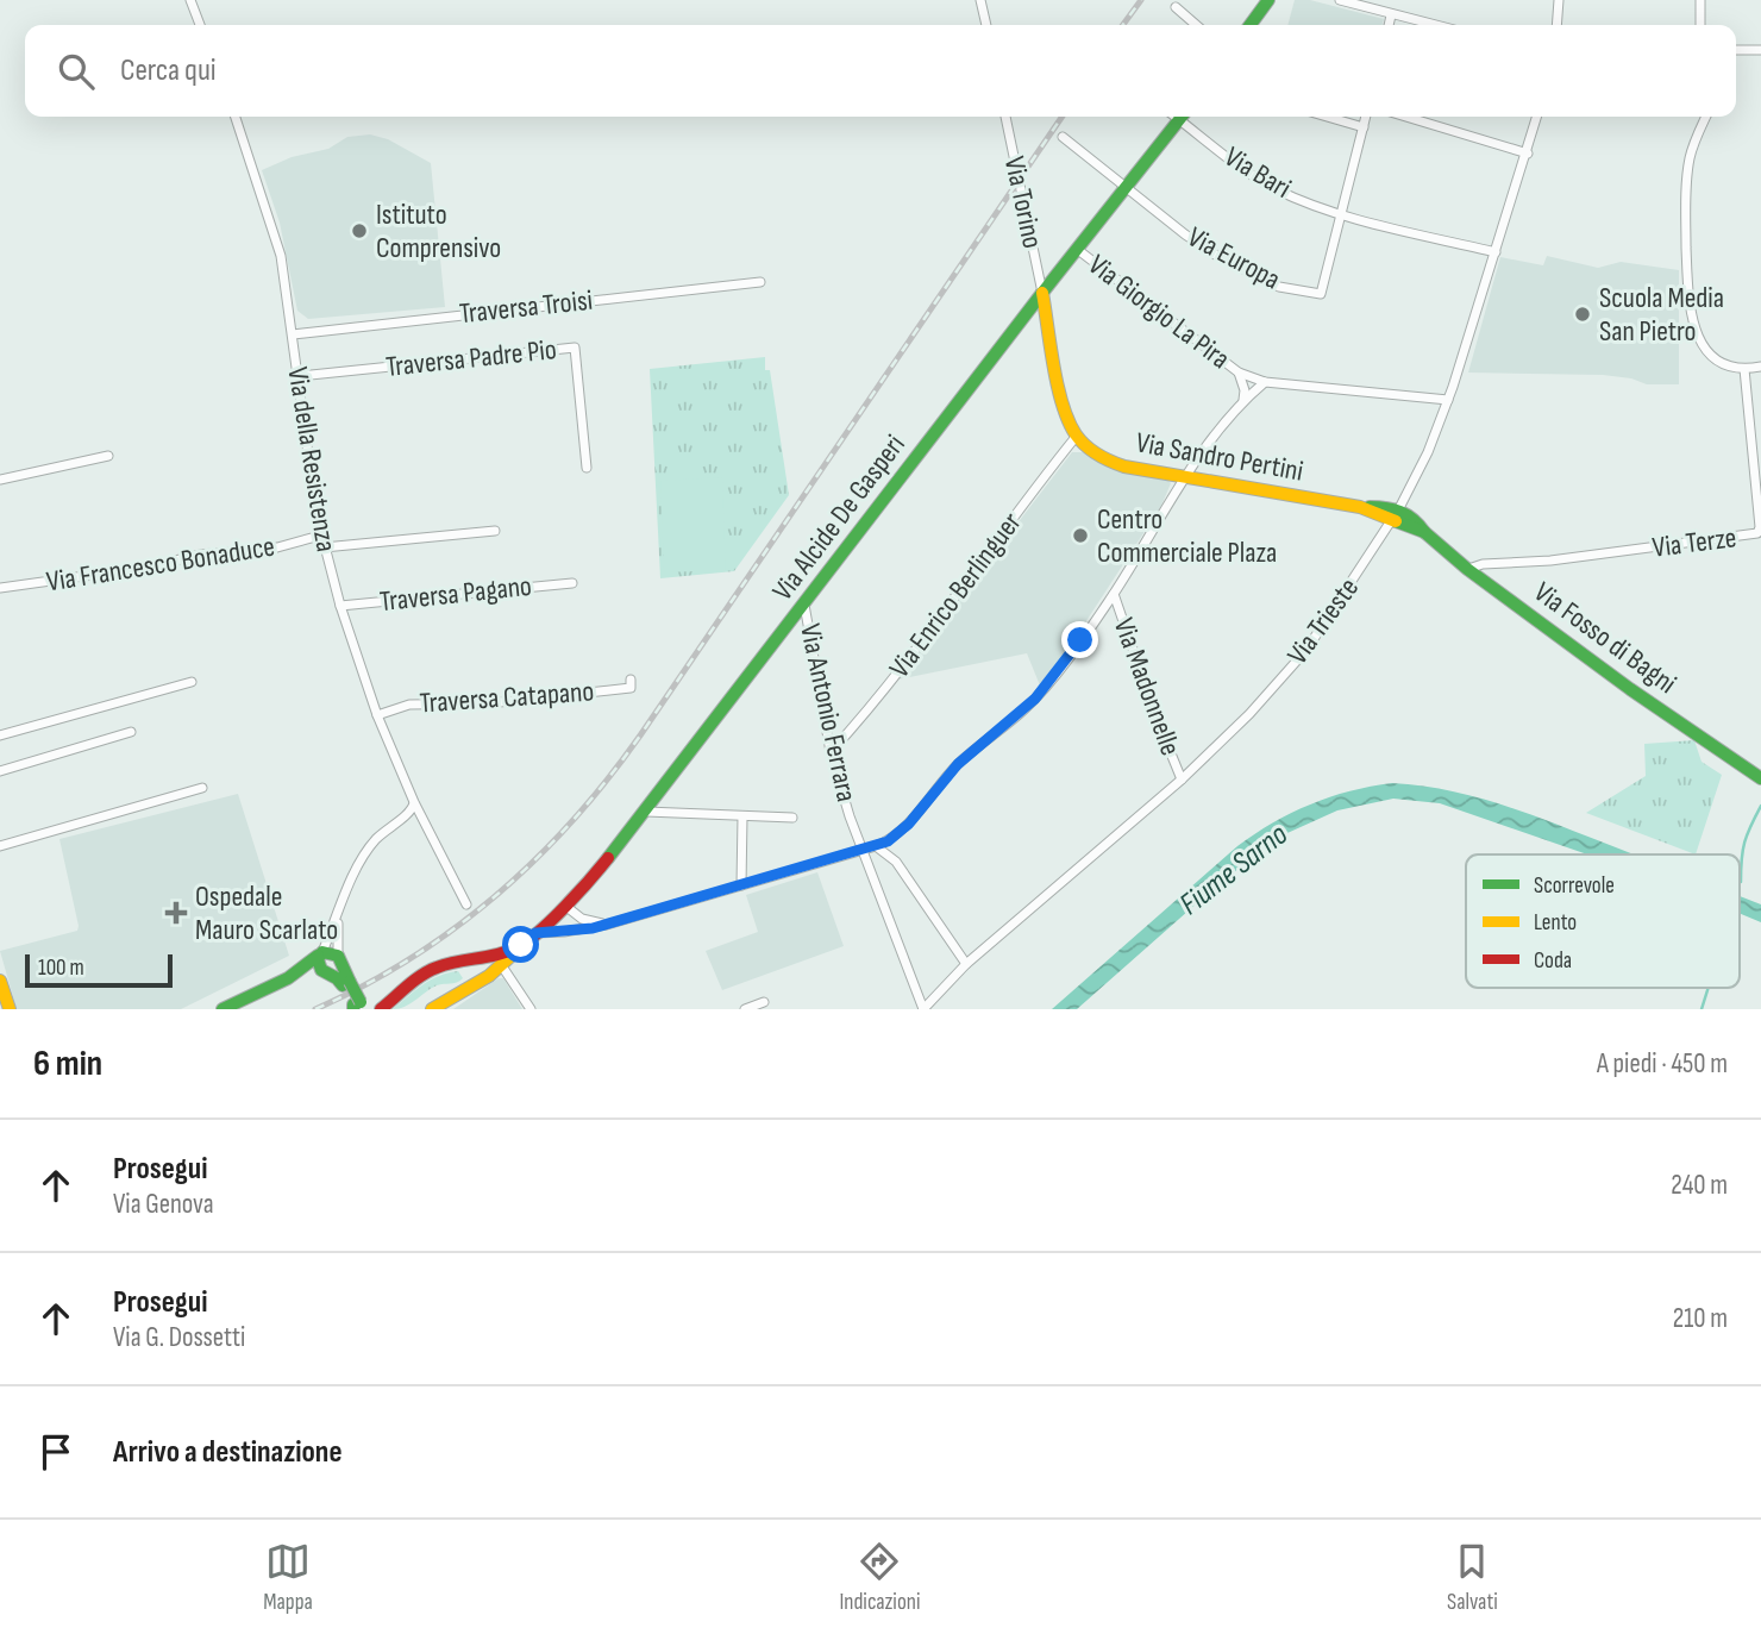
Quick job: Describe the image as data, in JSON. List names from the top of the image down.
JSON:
{
  "streets": {
    "main road": ["Via Sandro Pertini", "Via Alcide De Gasperi", "Via Fosso di Bagni"],
    "street": [
      "Via Bari",
      "Via Torino",
      "Via Europa",
      "Traversa Troisi",
      "Via Giorgio La Pira",
      "Traversa Padre Pio",
      "Via della Resistenza",
      "Via Terze",
      "Via Francesco Bonaduce",
      "Traversa Pagano",
      "Via Enrico Berlinguer",
      "Via Trieste",
      "Via Madonnelle",
      "Traversa Catapano",
      "Via Antonio Ferrara"
    ]
  },
  "crossings": [
    ["Via Bari", "Via Europa"],
    ["Via Bari", "Via Trieste"],
    ["Via Torino", "Via Alcide De Gasperi"],
    ["Via Europa", "Via Alcide De Gasperi"],
    ["Traversa Troisi", "Via della Resistenza"],
    ["Via Giorgio La Pira", "Via Alcide De Gasperi"],
    ["Via Giorgio La Pira", "Via Trieste"],
    ["Traversa Padre Pio", "Via della Resistenza"],
    ["Via Sandro Pertini", "Via Enrico Berlinguer"],
    ["Via Sandro Pertini", "Via Trieste"],
    ["Via Sandro Pertini", "Via Fosso di Bagni"],
    ["Via della Resistenza", "Via Francesco Bonaduce"],
    ["Via della Resistenza", "Traversa Pagano"],
    ["Via della Resistenza", "Traversa Catapano"],
    ["Via Alcide De Gasperi", "Via Antonio Ferrara"],
    ["Via Terze", "Via Fosso di Bagni"],
    ["Via Enrico Berlinguer", "Via Antonio Ferrara"],
    ["Via Trieste", "Via Fosso di Bagni"],
    ["Via Trieste", "Via Madonnelle"],
    ["Via Trieste", "Via Antonio Ferrara"]
  ],
  "water": ["Fiume Sarno"],
  "places": {
    "other": ["Istituto Comprensivo", "Scuola Media San Pietro", "Centro Commerciale Plaza"],
    "health": ["Ospedale Mauro Scarlato"]
  },
  "legend": ["Scorrevole", "Lento", "Coda"],
  "scale_bar": "100 m",
  "page": {
    "search": "Cerca qui",
    "scale": "100 m",
    "heading": ["6 min", "A piedi · 450 m"],
    "list": [
      ["Prosegui", "Via Genova", "240 m"],
      ["Prosegui", "Via G. Dossetti", "210 m"],
      "Arrivo a destinazione"
    ],
    "nav": ["Mappa", "Indicazioni", "Salvati"]
  }
}
